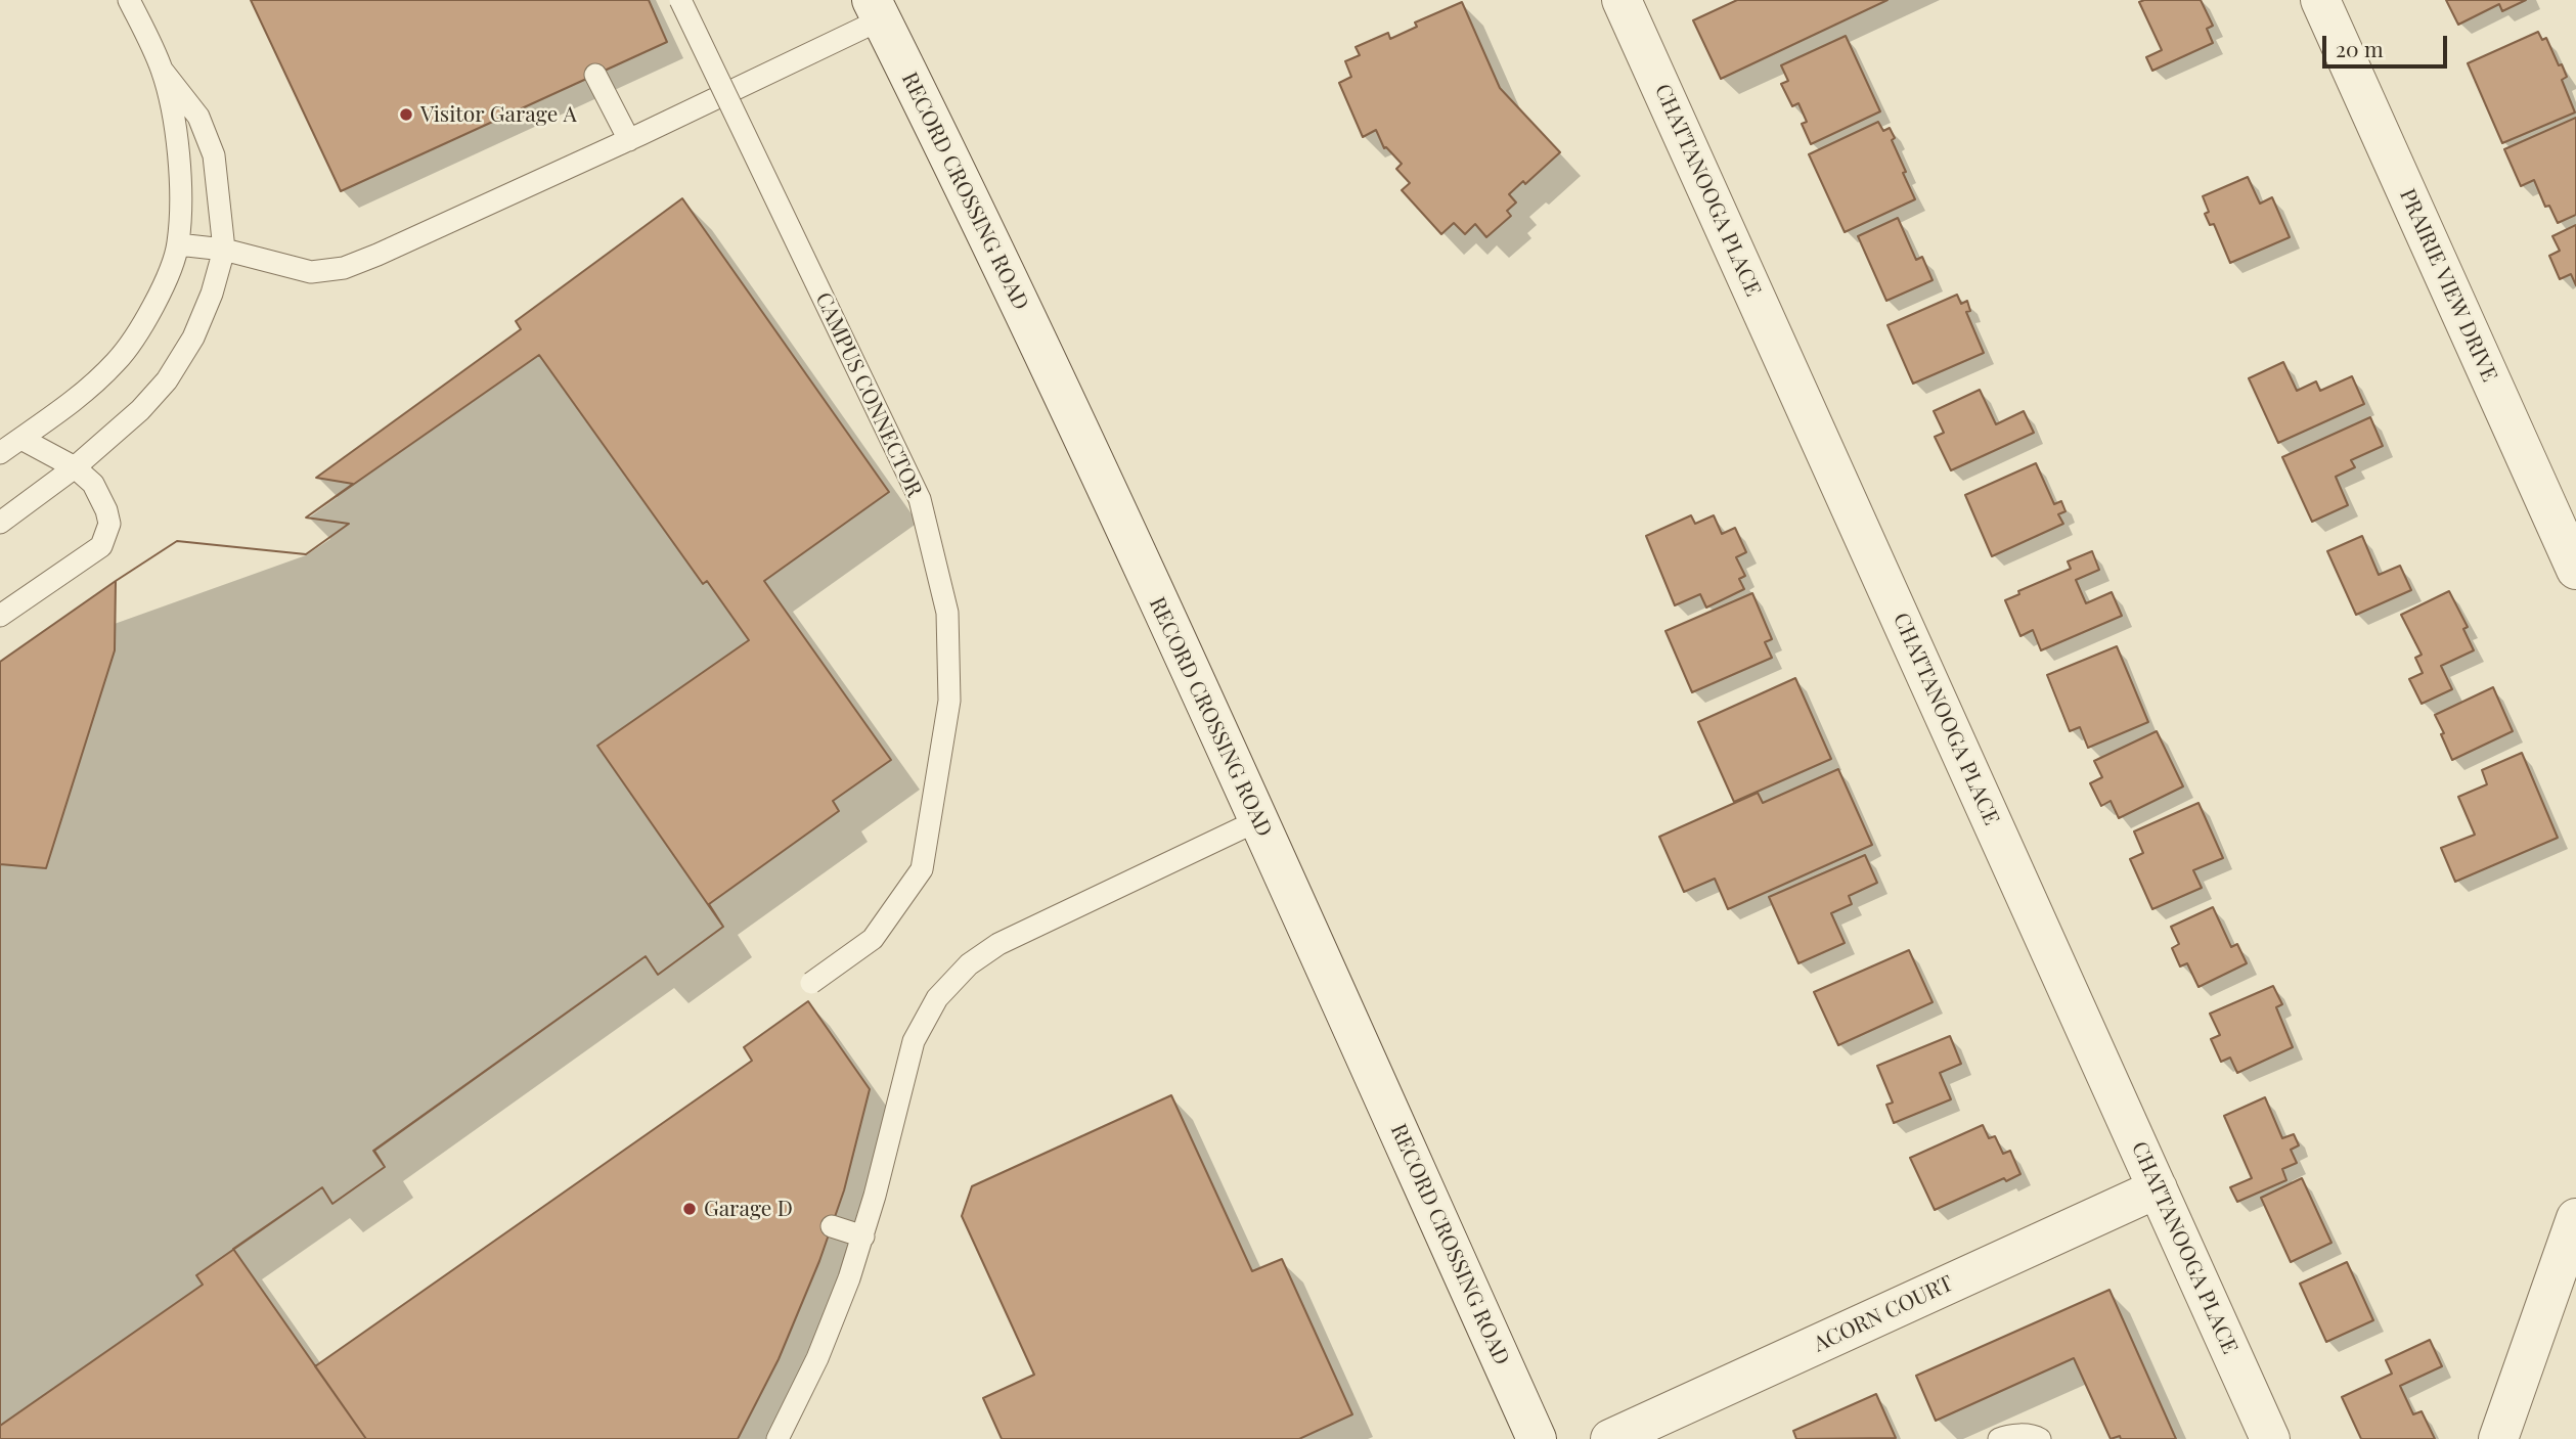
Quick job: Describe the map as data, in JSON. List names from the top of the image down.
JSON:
{
  "streets": {
    "street": [
      "CHATTANOOGA PLACE",
      "RECORD CROSSING ROAD",
      "PRAIRIE VIEW DRIVE",
      "ACORN COURT"
    ],
    "lane": ["CAMPUS CONNECTOR"]
  },
  "crossings": [
    ["CHATTANOOGA PLACE", "ACORN COURT"]
  ],
  "places": ["Visitor Garage A", "Garage D"],
  "scale_bar": "20 m"
}
